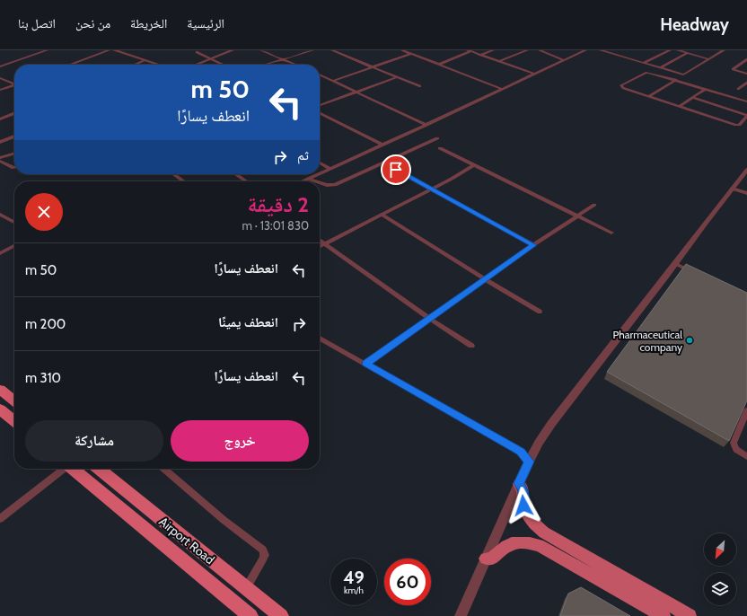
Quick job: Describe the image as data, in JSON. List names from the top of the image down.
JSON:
{
  "streets": {
    "highway": ["Airport Road"]
  },
  "places": ["Pharmaceutical company"],
  "north": "bottom left",
  "page": {
    "header": "Headway",
    "nav": [
      "الرئيسية",
      "الخريطة",
      "من نحن",
      "اتصل بنا"
    ],
    "turn": ["50 m", "انعطف يسارًا"],
    "then": "ثم",
    "heading": ["2 دقيقة", "830 m · 13:01"],
    "list": [
      {
        "name": "انعطف يسارًا",
        "value": "50 m"
      },
      {
        "name": "انعطف يمينًا",
        "value": "200 m"
      },
      {
        "name": "انعطف يسارًا",
        "value": "310 m"
      }
    ],
    "buttons": ["خروج", "مشاركة"],
    "speed": "49 km/h",
    "limit": "60"
  }
}
